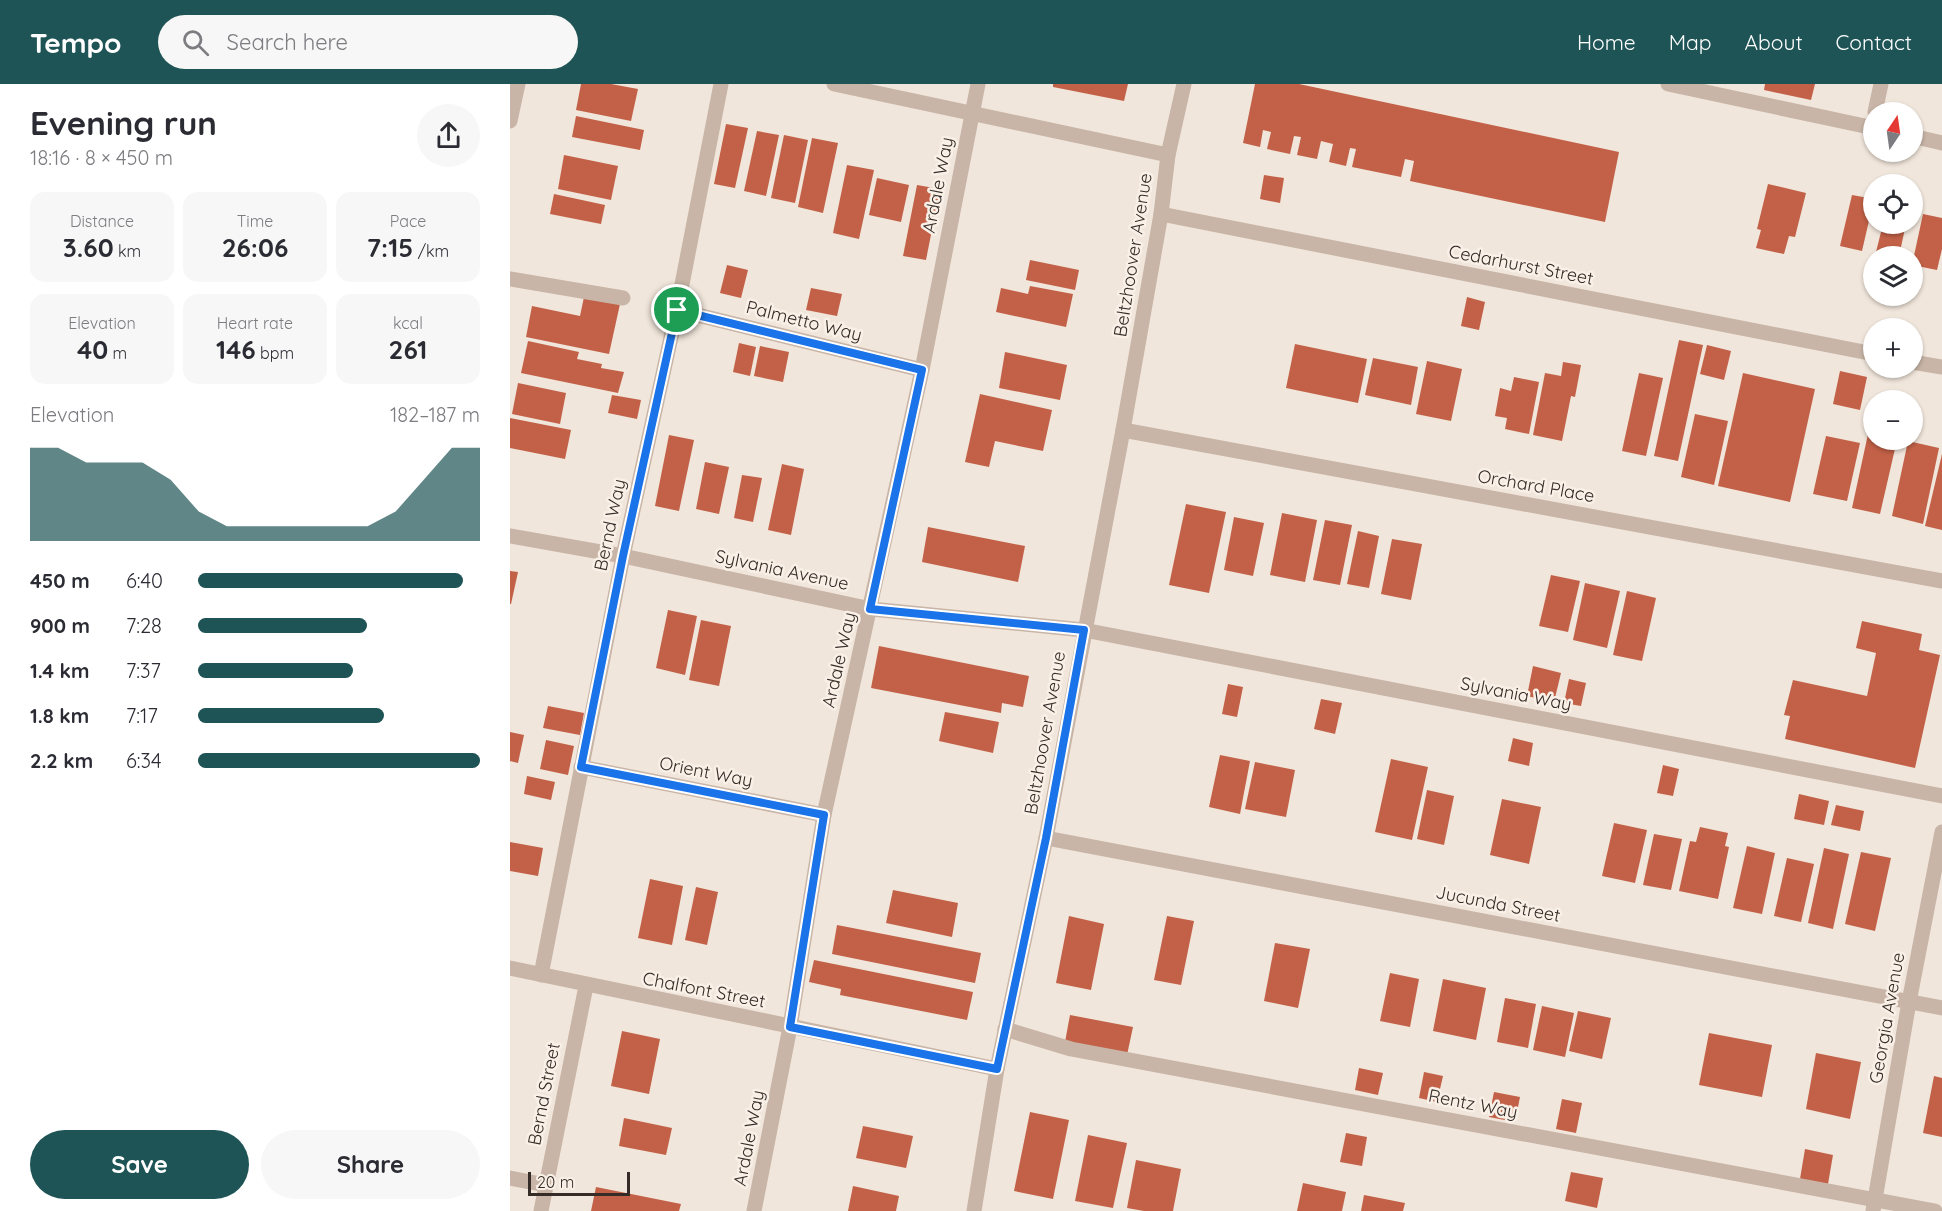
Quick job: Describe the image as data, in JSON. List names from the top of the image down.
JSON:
{
  "streets": {
    "street": [
      "Ardale Way",
      "Beltzhoover Avenue",
      "Cedarhurst Street",
      "Palmetto Way",
      "Orchard Place",
      "Bernd Way",
      "Sylvania Avenue",
      "Sylvania Way",
      "Orient Way",
      "Jucunda Street",
      "Chalfont Street",
      "Georgia Avenue",
      "Bernd Street",
      "Rentz Way"
    ]
  },
  "crossings": [
    ["Ardale Way", "Palmetto Way"],
    ["Ardale Way", "Sylvania Avenue"],
    ["Ardale Way", "Orient Way"],
    ["Ardale Way", "Chalfont Street"],
    ["Beltzhoover Avenue", "Cedarhurst Street"],
    ["Beltzhoover Avenue", "Orchard Place"],
    ["Beltzhoover Avenue", "Sylvania Avenue"],
    ["Beltzhoover Avenue", "Sylvania Way"],
    ["Beltzhoover Avenue", "Jucunda Street"],
    ["Beltzhoover Avenue", "Chalfont Street"],
    ["Beltzhoover Avenue", "Rentz Way"],
    ["Palmetto Way", "Bernd Way"],
    ["Bernd Way", "Sylvania Avenue"],
    ["Bernd Way", "Orient Way"],
    ["Bernd Way", "Chalfont Street"],
    ["Sylvania Avenue", "Sylvania Way"],
    ["Jucunda Street", "Georgia Avenue"],
    ["Chalfont Street", "Bernd Street"],
    ["Georgia Avenue", "Rentz Way"]
  ],
  "scale_bar": "20 m",
  "north": "top",
  "page": {
    "header": "Tempo",
    "search": "Search here",
    "nav": [
      "Home",
      "Map",
      "About",
      "Contact"
    ],
    "heading": ["Evening run", "18:16 · 8 × 450 m"],
    "map_buttons": ["+", "−"],
    "stats": [
      ["Distance", "3.60 km"],
      ["Time", "26:06"],
      ["Pace", "7:15 /km"],
      ["Elevation", "40 m"],
      ["Heart rate", "146 bpm"],
      ["kcal", "261"]
    ],
    "chart": ["Elevation", "182–187 m"],
    "list": [
      {
        "name": "450 m",
        "note": "6:40"
      },
      {
        "name": "900 m",
        "note": "7:28"
      },
      {
        "name": "1.4 km",
        "note": "7:37"
      },
      {
        "name": "1.8 km",
        "note": "7:17"
      },
      {
        "name": "2.2 km",
        "note": "6:34"
      }
    ],
    "buttons": ["Save", "Share"],
    "scale": "20 m"
  }
}
